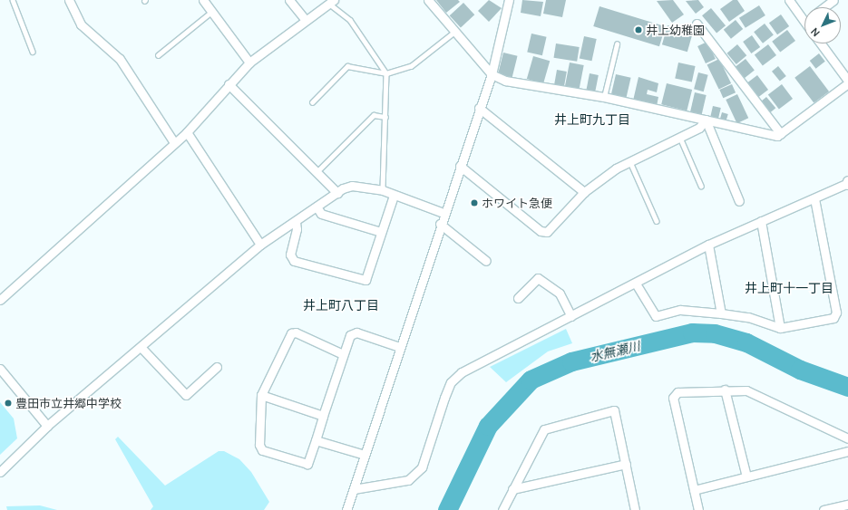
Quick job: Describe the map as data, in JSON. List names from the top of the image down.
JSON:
{
  "districts": ["井上町九丁目", "井上町十一丁目", "井上町八丁目"],
  "water": ["水無瀬川"],
  "places": ["井上幼稚園", "ホワイト急便", "豊田市立井郷中学校"],
  "north": "bottom left"
}
